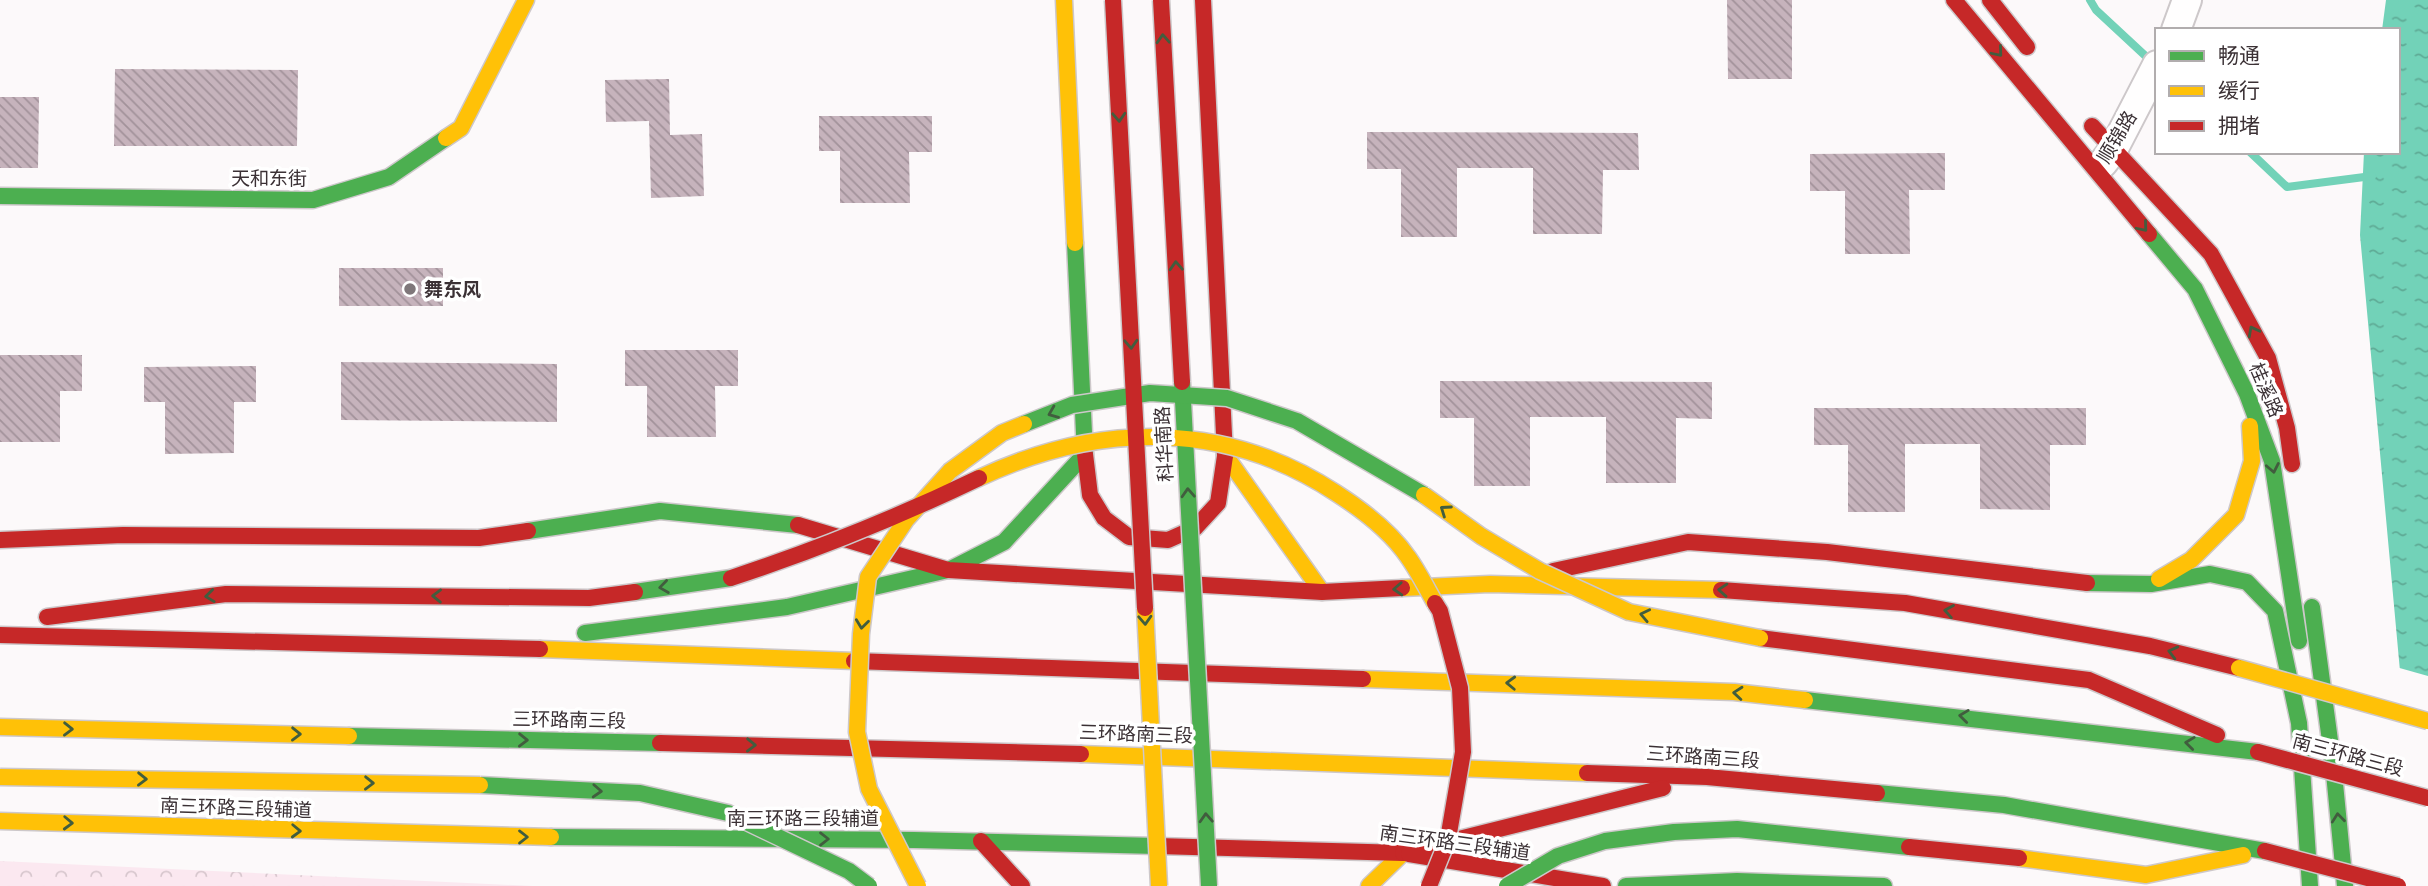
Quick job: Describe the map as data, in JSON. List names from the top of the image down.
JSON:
{
  "streets": {
    "main road": [
      "天和东街",
      "桂溪路",
      "科华南路",
      "三环路南三段",
      "南三环路三段",
      "南三环路三段辅道"
    ],
    "street": ["顺锦路"]
  },
  "crossings": [
    ["顺锦路", "桂溪路"]
  ],
  "places": ["舞东风"],
  "legend": ["畅通", "缓行", "拥堵"]
}
